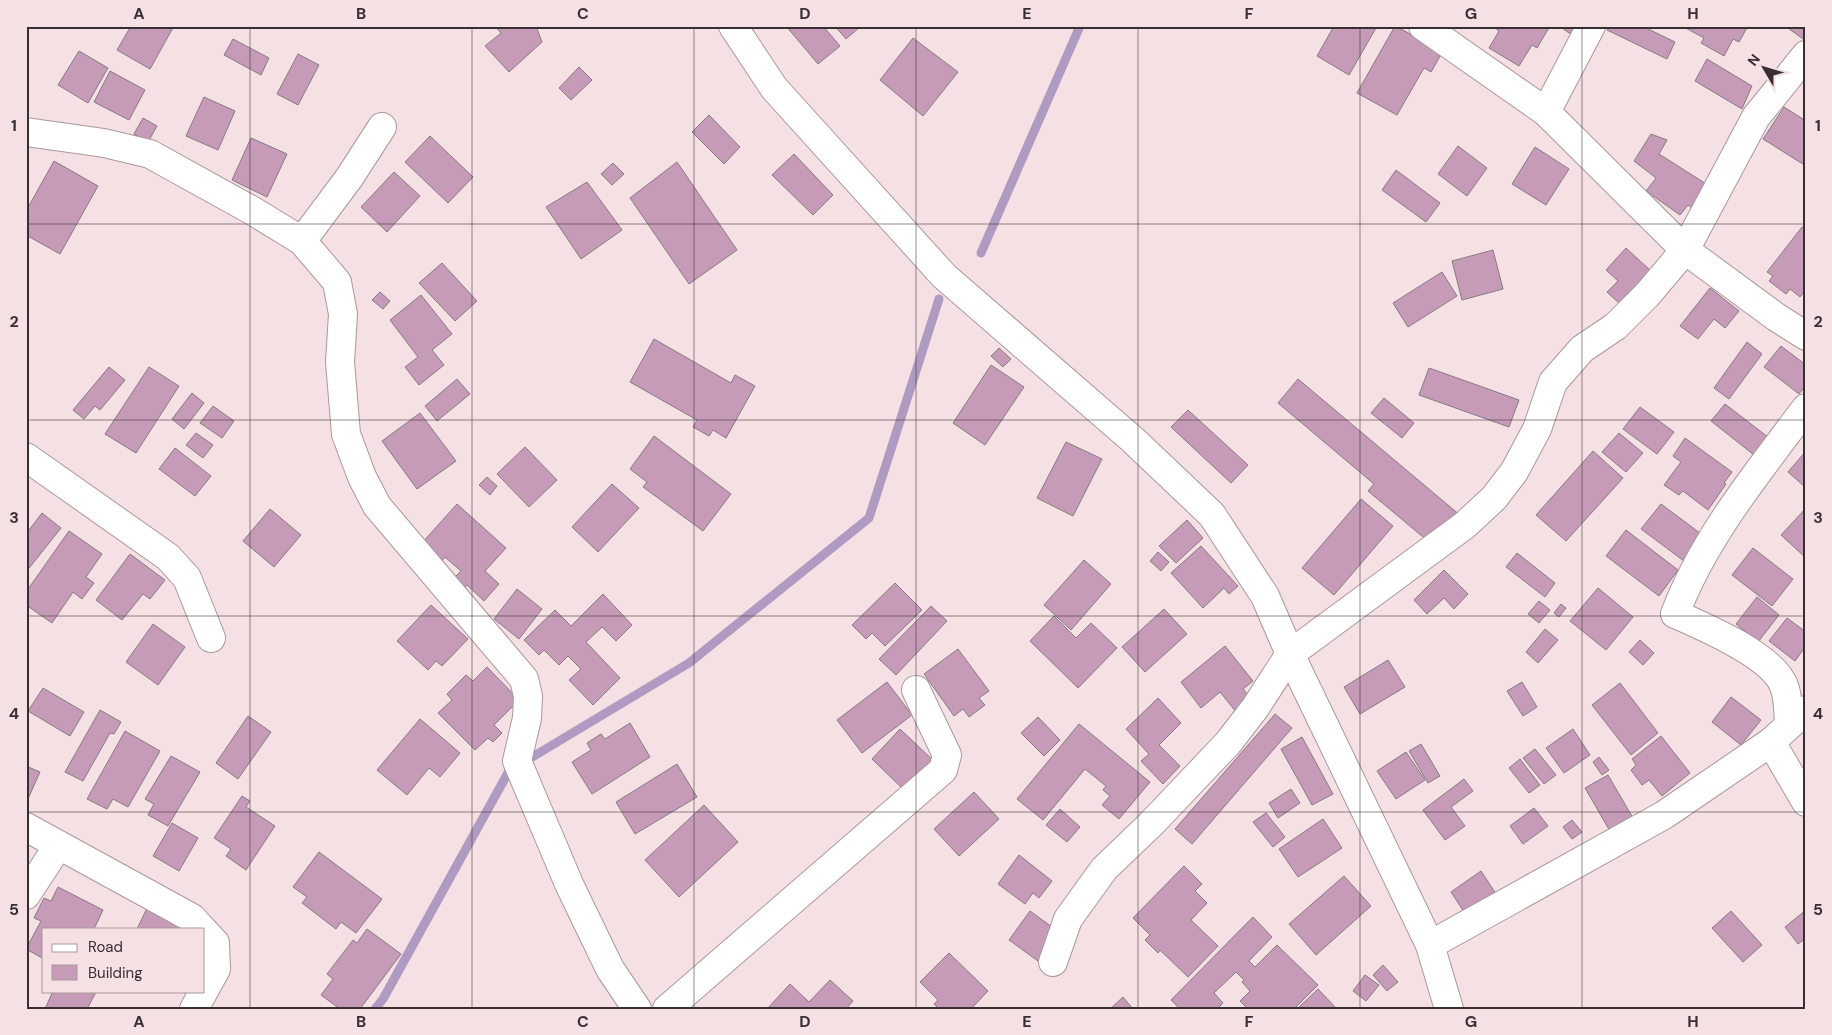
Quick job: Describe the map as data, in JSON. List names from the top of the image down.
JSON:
{
  "legend": ["Road", "Building"],
  "north": "top left",
  "grid": {
    "columns": [
      "A",
      "B",
      "C",
      "D",
      "E",
      "F",
      "G",
      "H"
    ],
    "rows": [
      "1",
      "2",
      "3",
      "4",
      "5"
    ]
  }
}
